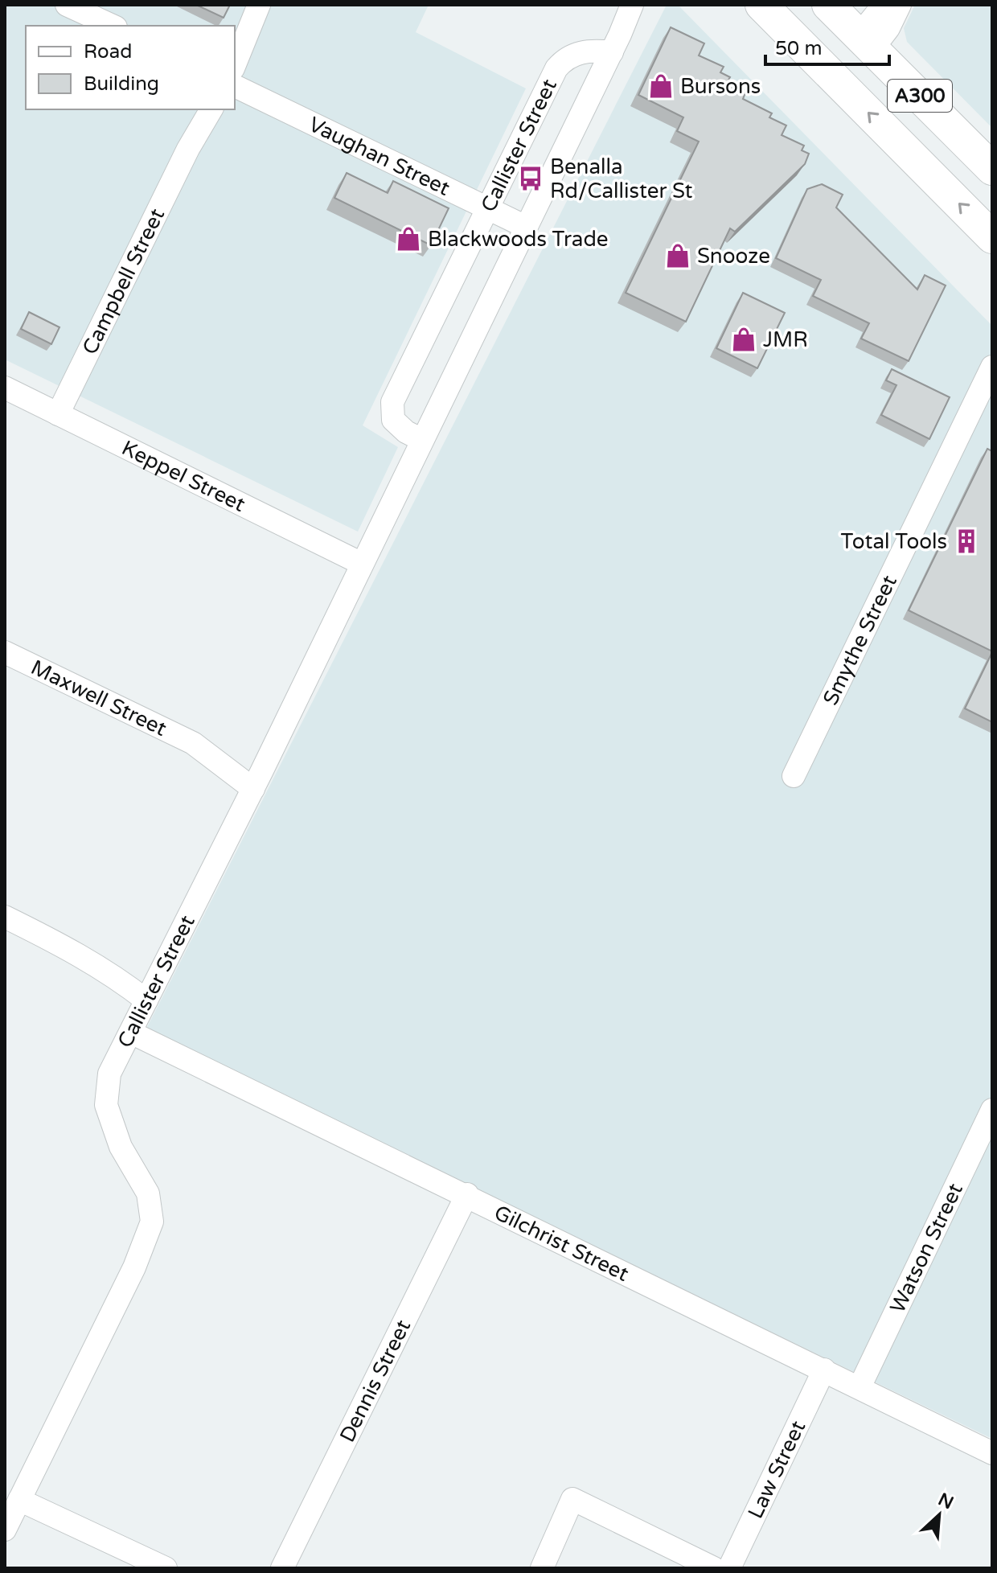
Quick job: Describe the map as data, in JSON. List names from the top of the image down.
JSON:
{
  "streets": {
    "highway": ["A300"],
    "street": [
      "Callister Street",
      "Vaughan Street",
      "Campbell Street",
      "Keppel Street",
      "Smythe Street",
      "Maxwell Street",
      "Gilchrist Street",
      "Watson Street",
      "Dennis Street",
      "Law Street"
    ]
  },
  "crossings": [
    ["Callister Street", "Vaughan Street"],
    ["Callister Street", "Keppel Street"],
    ["Callister Street", "Maxwell Street"],
    ["Callister Street", "Gilchrist Street"],
    ["Campbell Street", "Keppel Street"],
    ["Gilchrist Street", "Watson Street"],
    ["Gilchrist Street", "Dennis Street"],
    ["Gilchrist Street", "Law Street"]
  ],
  "places": {
    "shop": [
      "Bursons",
      "Blackwoods Trade",
      "Snooze",
      "JMR"
    ],
    "bus stop": ["Benalla Rd/Callister St"],
    "building": ["Total Tools"]
  },
  "legend": ["Road", "Building"],
  "scale_bar": "50 m",
  "north": "top right"
}
